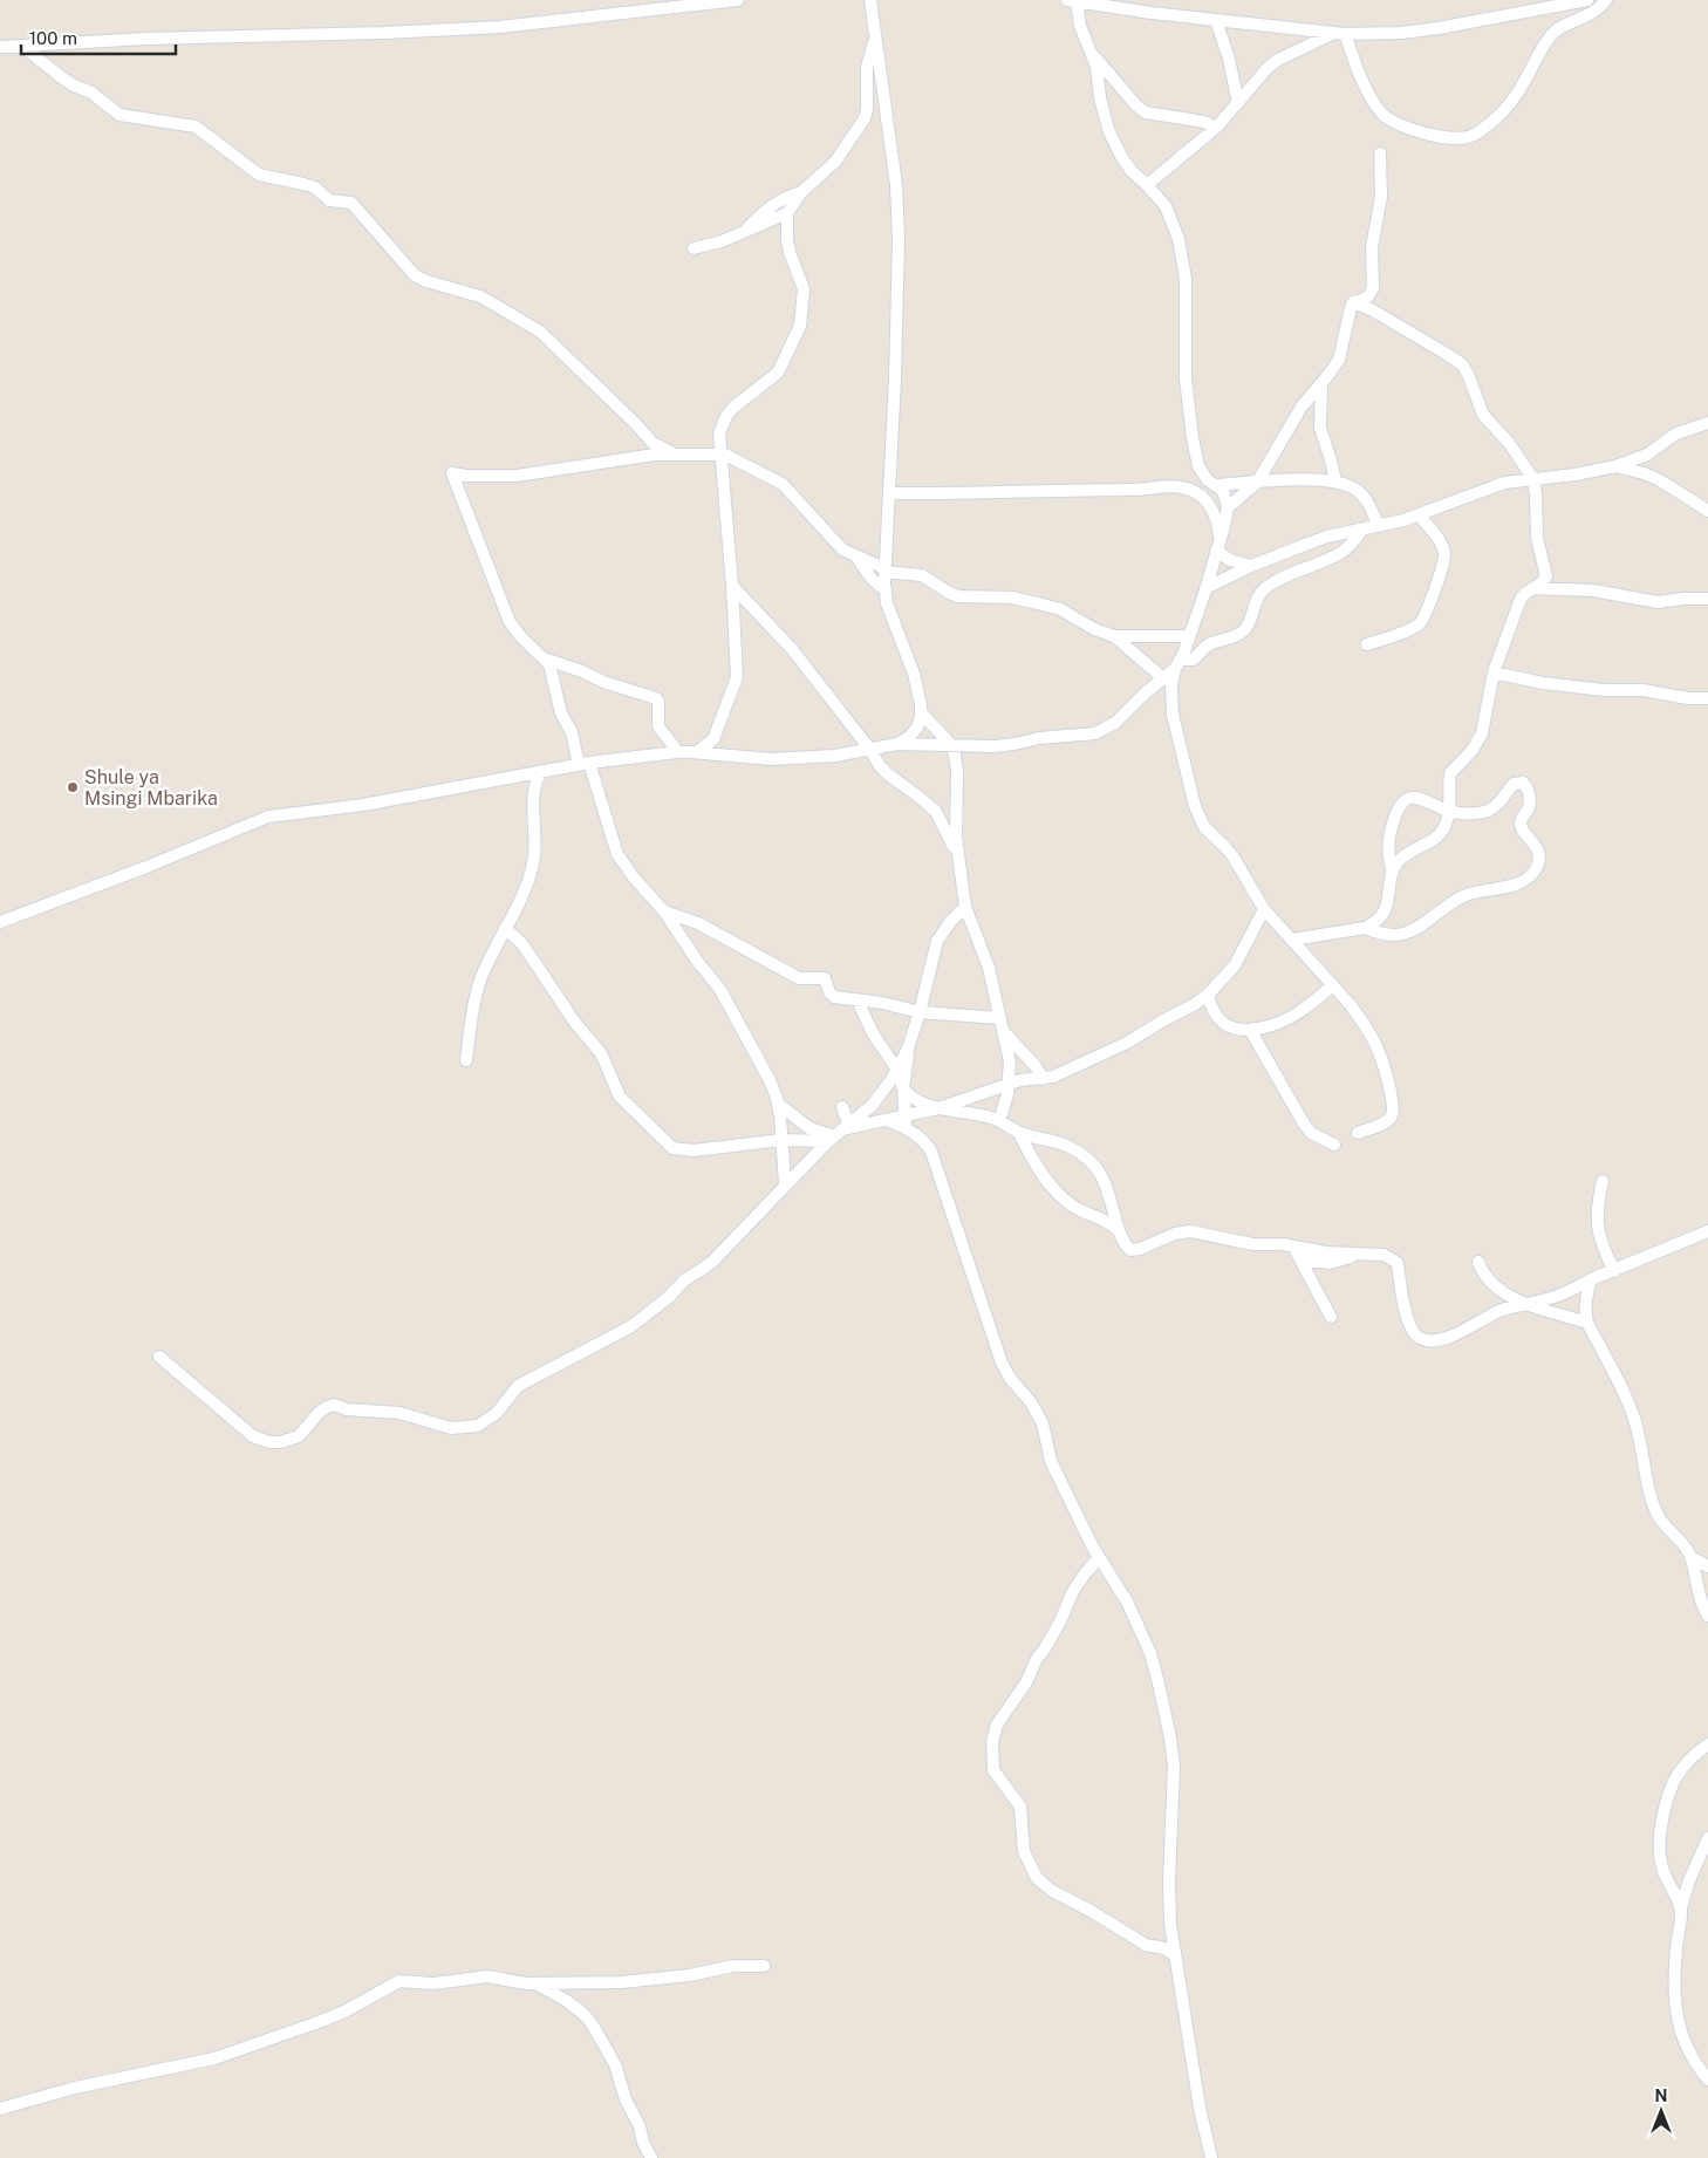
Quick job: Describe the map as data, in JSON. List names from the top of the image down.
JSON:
{
  "places": ["Shule ya Msingi Mbarika"],
  "scale_bar": "100 m",
  "north": "top"
}
